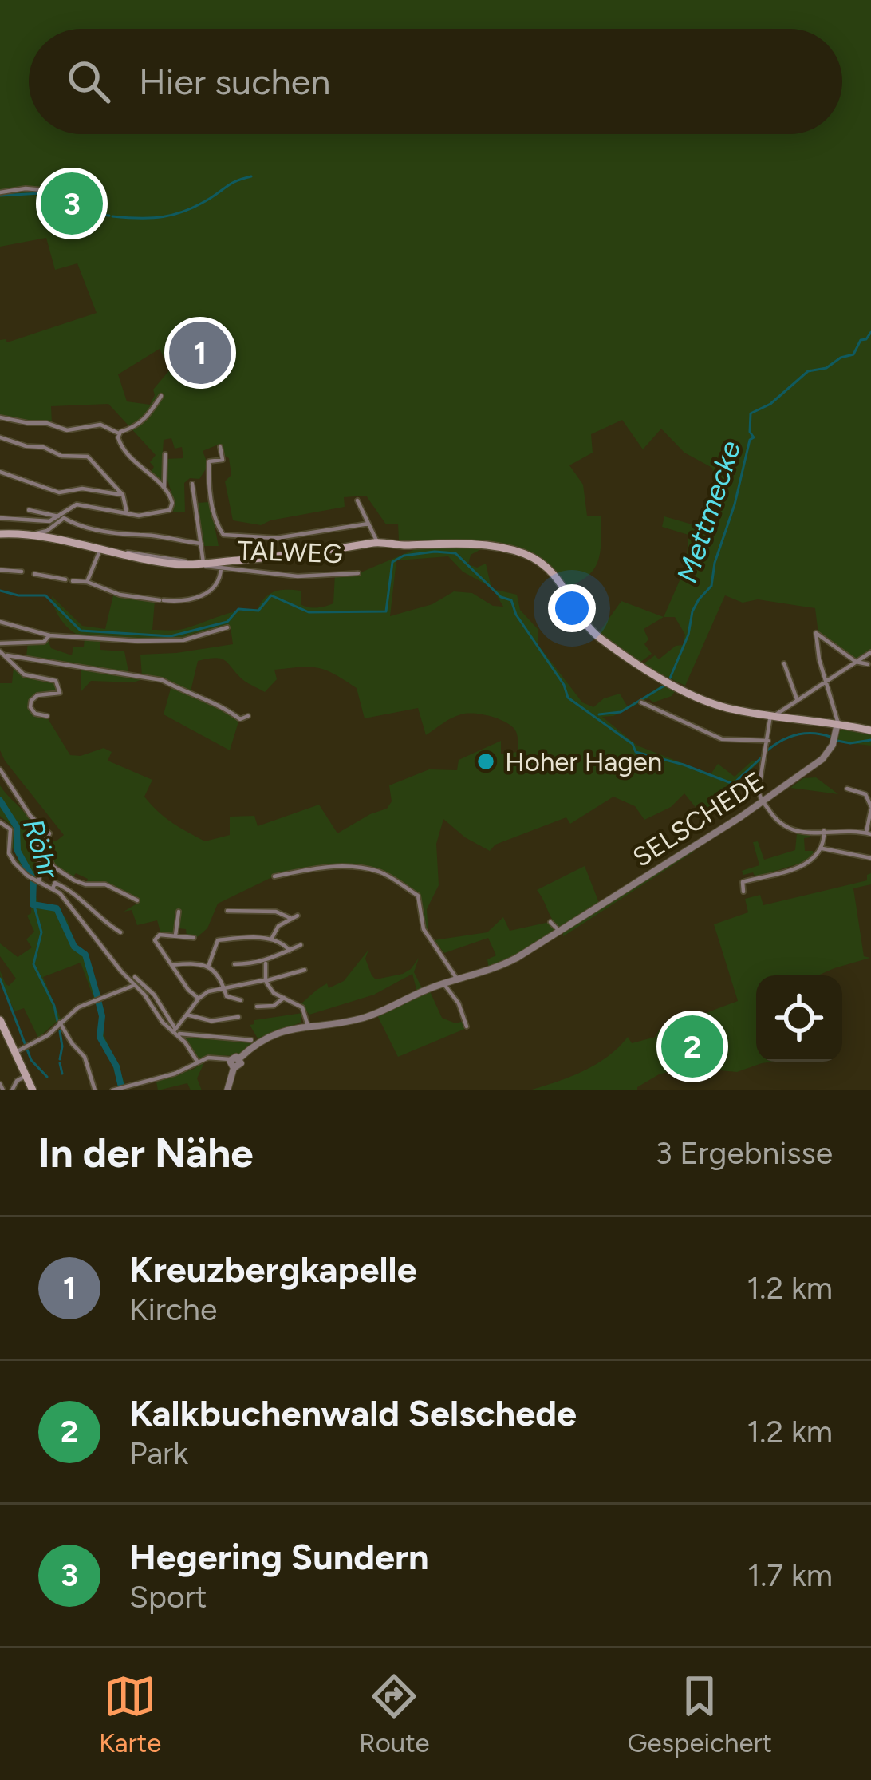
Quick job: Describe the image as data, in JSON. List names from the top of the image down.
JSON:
{
  "streets": {
    "street": ["TALWEG", "SELSCHEDE"]
  },
  "water": ["Mettmecke", "Röhr"],
  "places": ["Hoher Hagen"],
  "page": {
    "search": "Hier suchen",
    "pins": ["3", "1", "2"],
    "heading": ["In der Nähe", "3 Ergebnisse"],
    "list": [
      {
        "mark": "1",
        "name": "Kreuzbergkapelle",
        "note": "Kirche",
        "value": "1.2 km"
      },
      {
        "mark": "2",
        "name": "Kalkbuchenwald Selschede",
        "note": "Park",
        "value": "1.2 km"
      },
      {
        "mark": "3",
        "name": "Hegering Sundern",
        "note": "Sport",
        "value": "1.7 km"
      }
    ],
    "nav": ["Karte", "Route", "Gespeichert"]
  }
}
